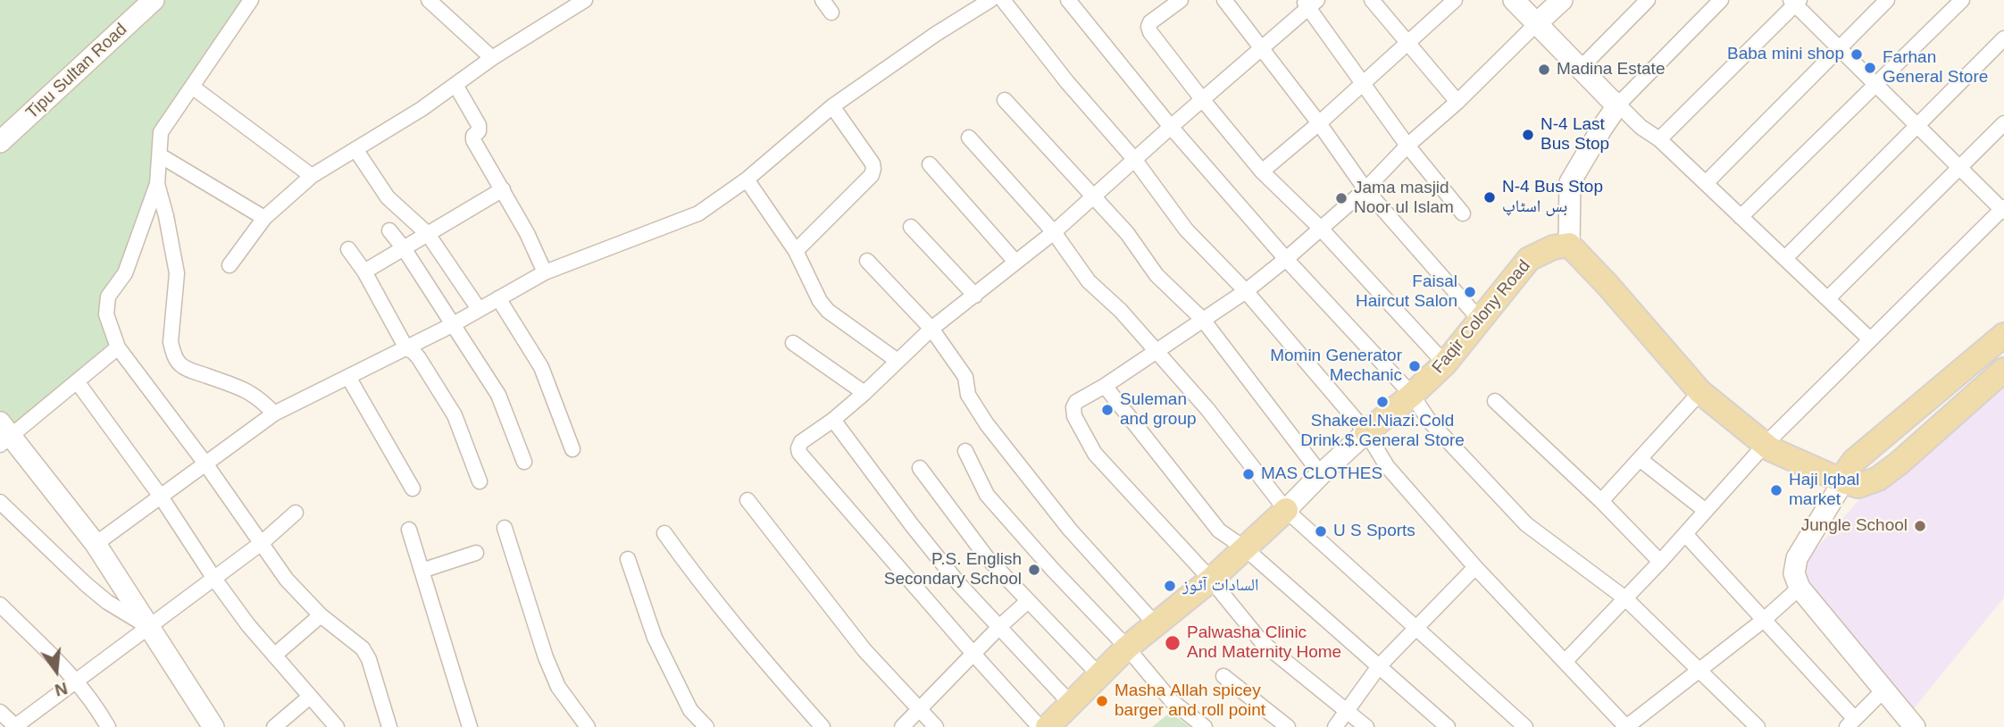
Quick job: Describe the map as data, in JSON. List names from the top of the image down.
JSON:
{
  "streets": {
    "main road": ["Tipu Sultan Road", "Faqir Colony Road"]
  },
  "places": [
    "Baba mini shop",
    "Farhan General Store",
    "Madina Estate",
    "N-4 Last Bus Stop",
    "N-4 Bus Stop بس اسٹاپ",
    "Jama masjid Noor ul Islam",
    "Faisal Haircut Salon",
    "Momin Generator Mechanic",
    "Shakeel.Niazi.Cold Drink.$.General Store",
    "Suleman and group",
    "MAS CLOTHES",
    "Haji Iqbal market",
    "Jungle School",
    "U S Sports",
    "P.S. English Secondary School",
    "السادات آٹوز",
    "Palwasha Clinic And Maternity Home",
    "Masha Allah spicey barger and roll point"
  ],
  "north": "bottom"
}
